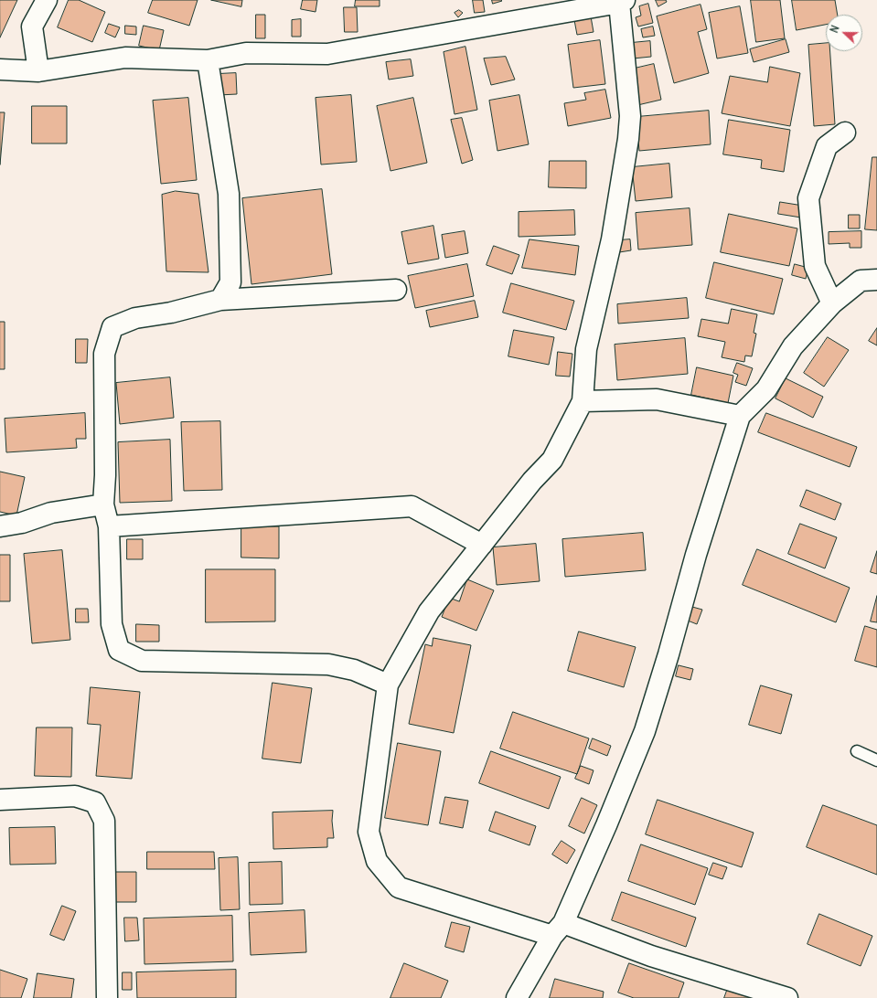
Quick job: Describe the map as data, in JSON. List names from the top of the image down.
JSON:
{
  "north": "left"
}
